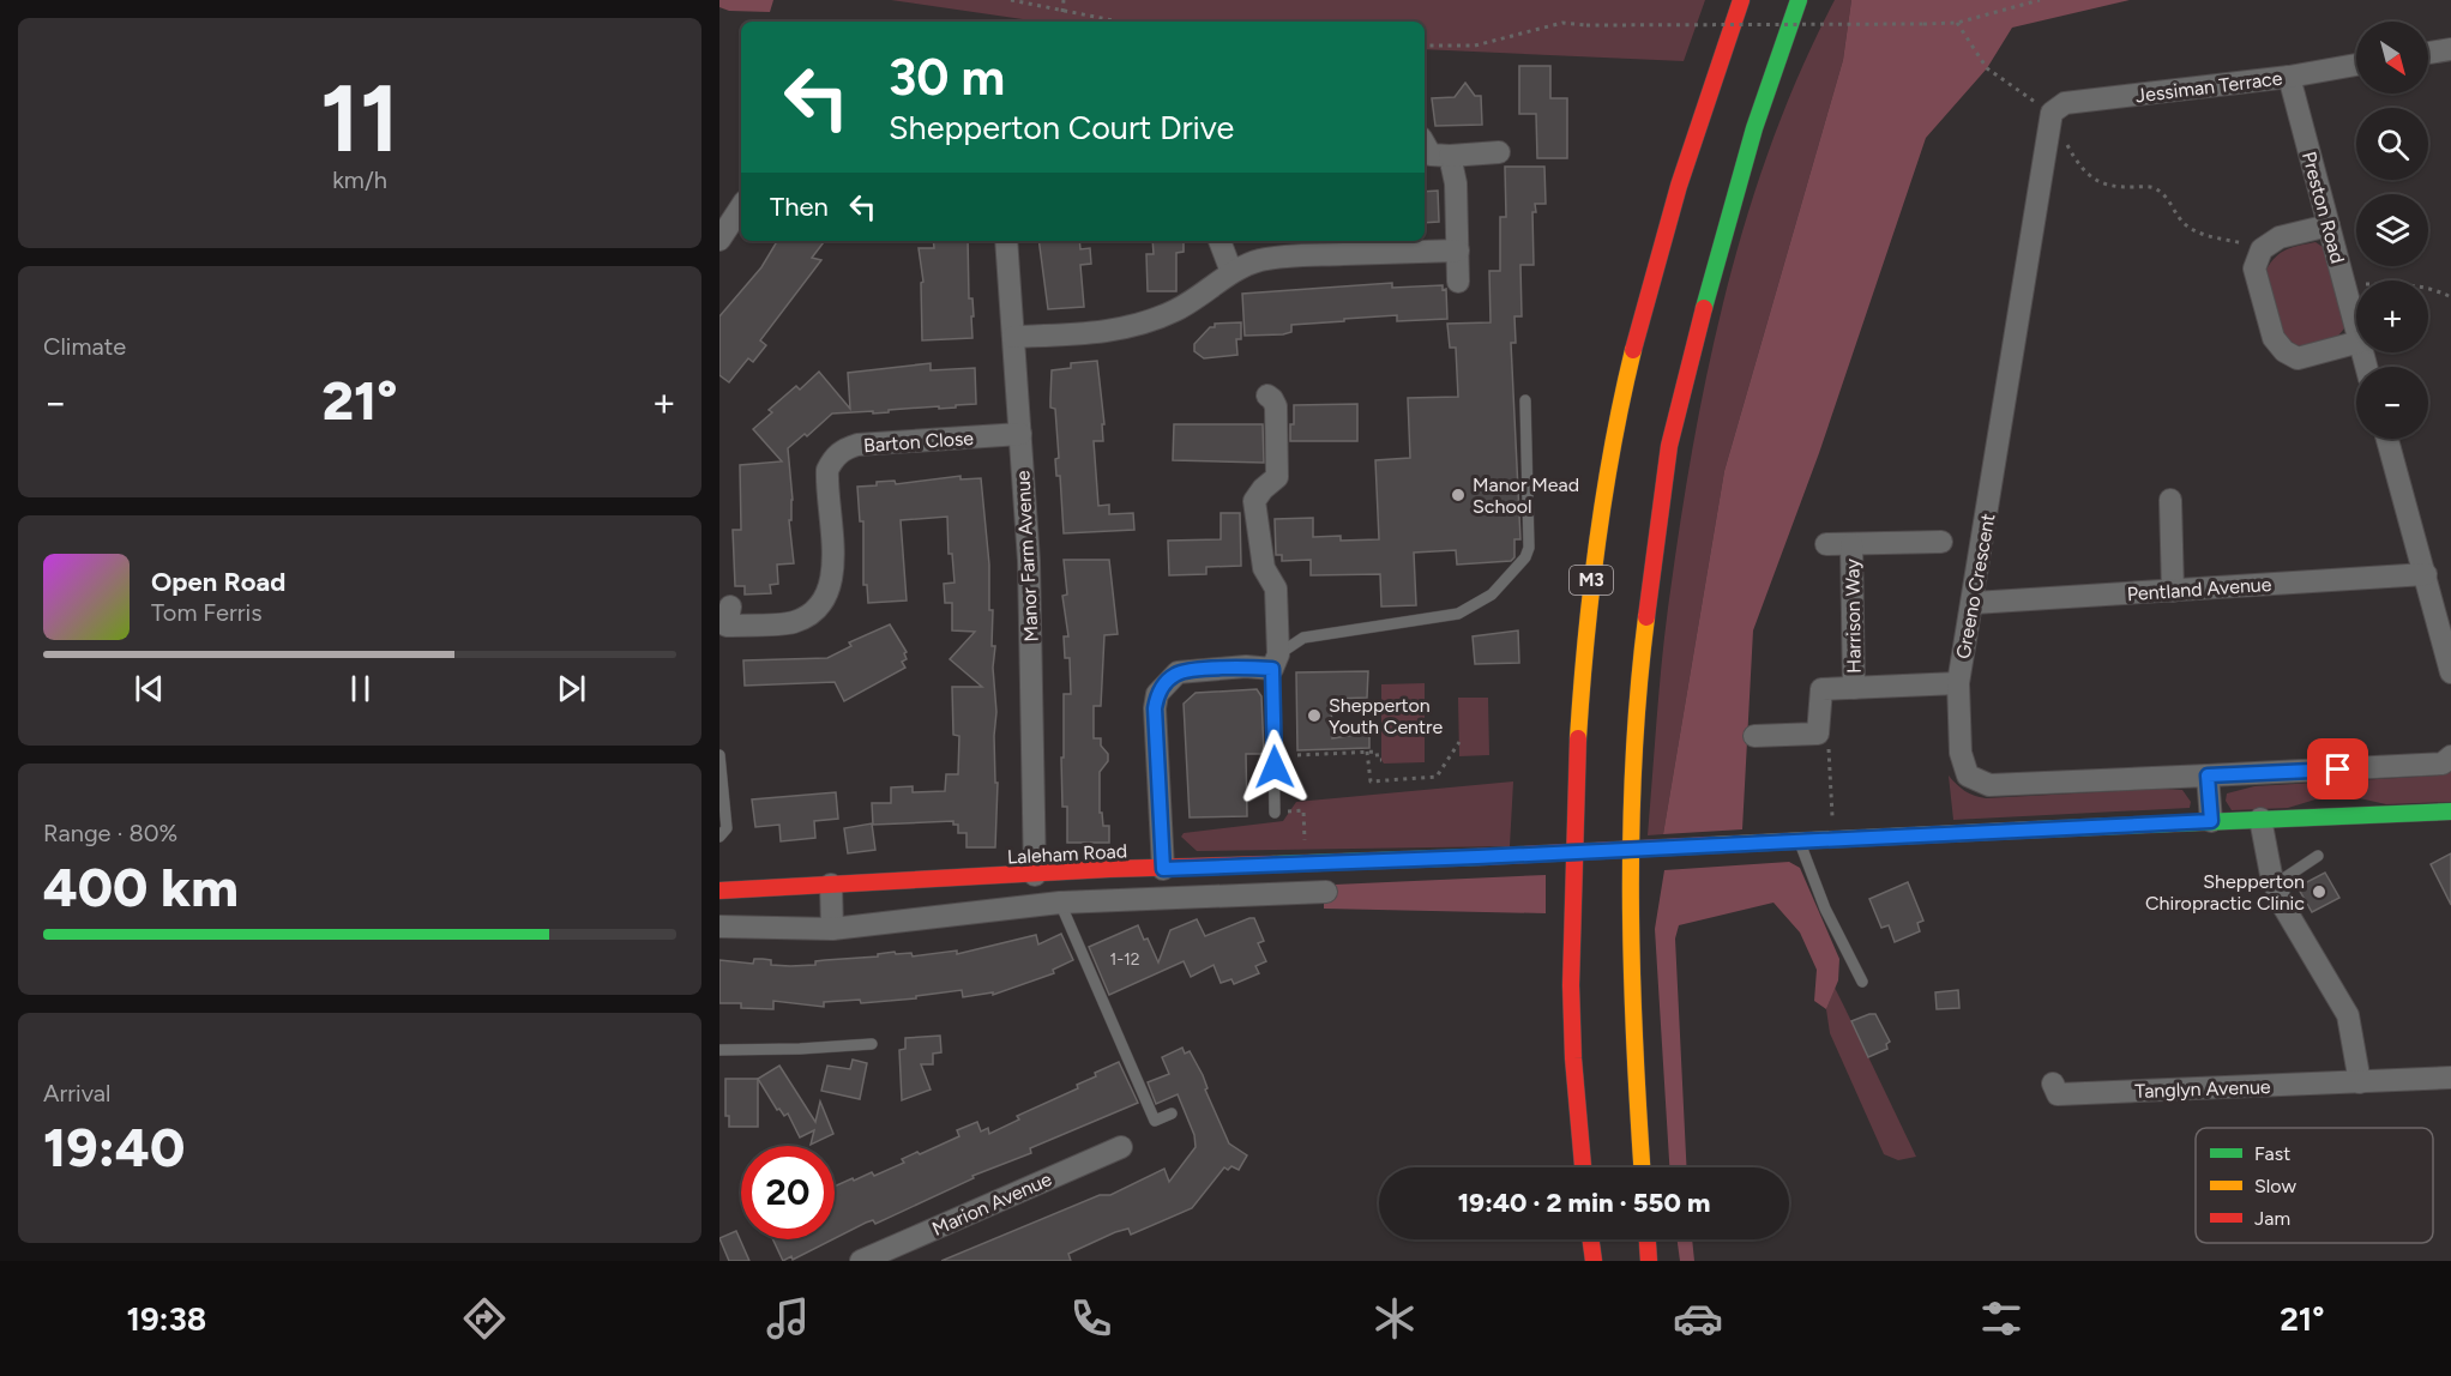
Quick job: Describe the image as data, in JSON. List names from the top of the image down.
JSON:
{
  "streets": {
    "main road": ["M3", "Laleham Road"],
    "street": [
      "Jessiman Terrace",
      "Preston Road",
      "Barton Close",
      "Manor Farm Avenue",
      "Greeno Crescent",
      "Pentland Avenue",
      "Harrison Way",
      "Tanglyn Avenue",
      "Marion Avenue"
    ]
  },
  "crossings": [
    ["Jessiman Terrace", "Preston Road"],
    ["Jessiman Terrace", "Greeno Crescent"],
    ["Barton Close", "Manor Farm Avenue"],
    ["Manor Farm Avenue", "Laleham Road"],
    ["Greeno Crescent", "Pentland Avenue"],
    ["Greeno Crescent", "Harrison Way"]
  ],
  "places": ["Manor Mead School", "Shepperton Youth Centre", "Shepperton Chiropractic Clinic"],
  "house_numbers": ["1-12"],
  "legend": ["Fast", "Slow", "Jam"],
  "north": "bottom right",
  "page": {
    "tile": [
      ["11", "km/h"],
      "Climate",
      ["Range · 80%", "400 km"],
      ["Arrival", "19:40"]
    ],
    "map_buttons": ["+", "−"],
    "turn": ["30 m", "Shepperton Court Drive"],
    "then": "Then",
    "heat": ["−", "21°", "+"],
    "song": ["Open Road", "Tom Ferris"],
    "limit": "20",
    "trip": "19:40 · 2 min · 550 m",
    "tabs": ["19:38", "21°"]
  }
}
